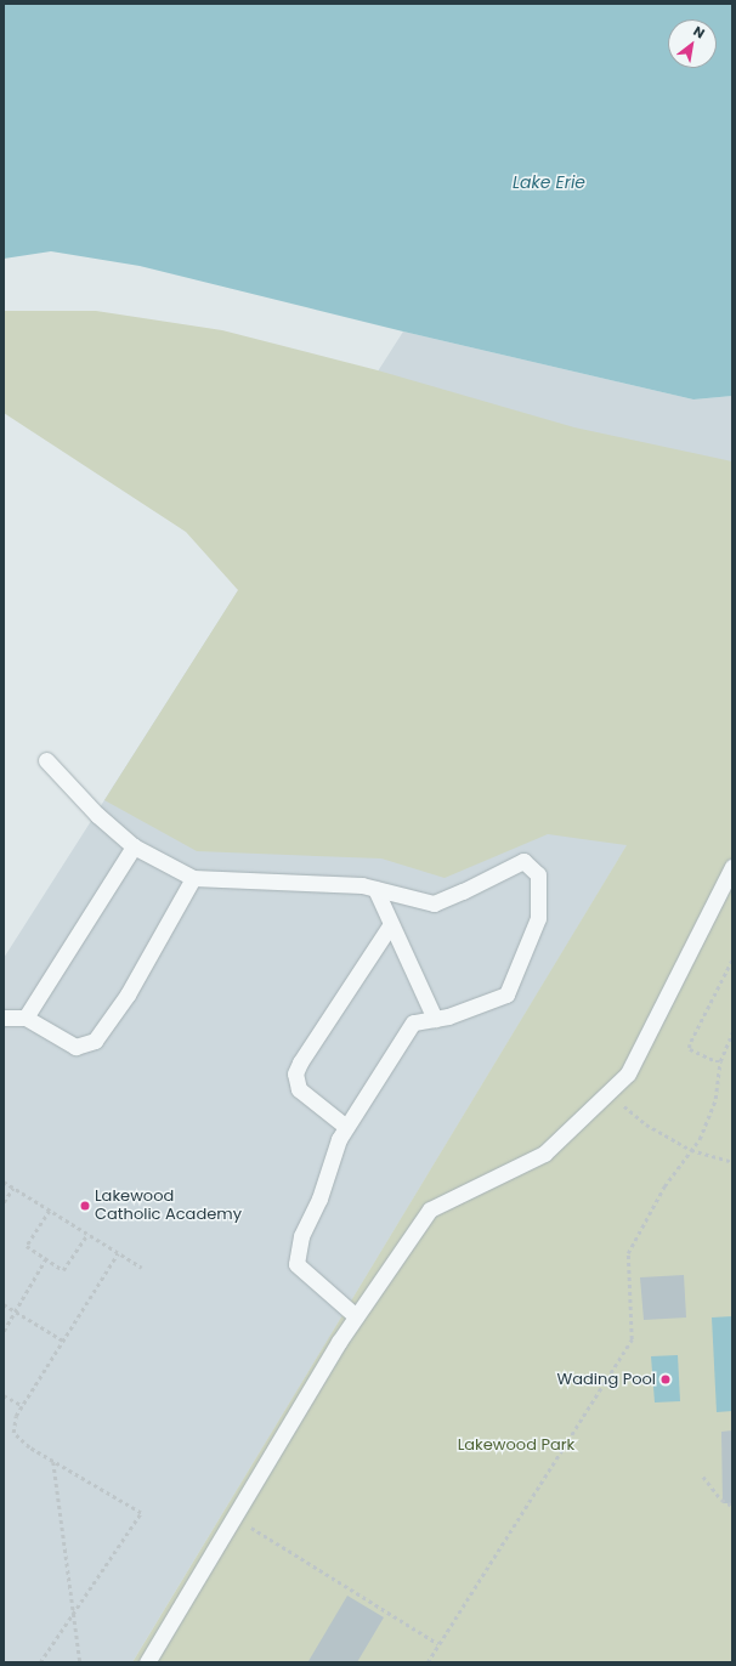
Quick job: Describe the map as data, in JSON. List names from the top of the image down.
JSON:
{
  "water": ["Lake Erie"],
  "parks": ["Lakewood Park"],
  "places": ["Lakewood Catholic Academy", "Wading Pool"],
  "north": "top right"
}
